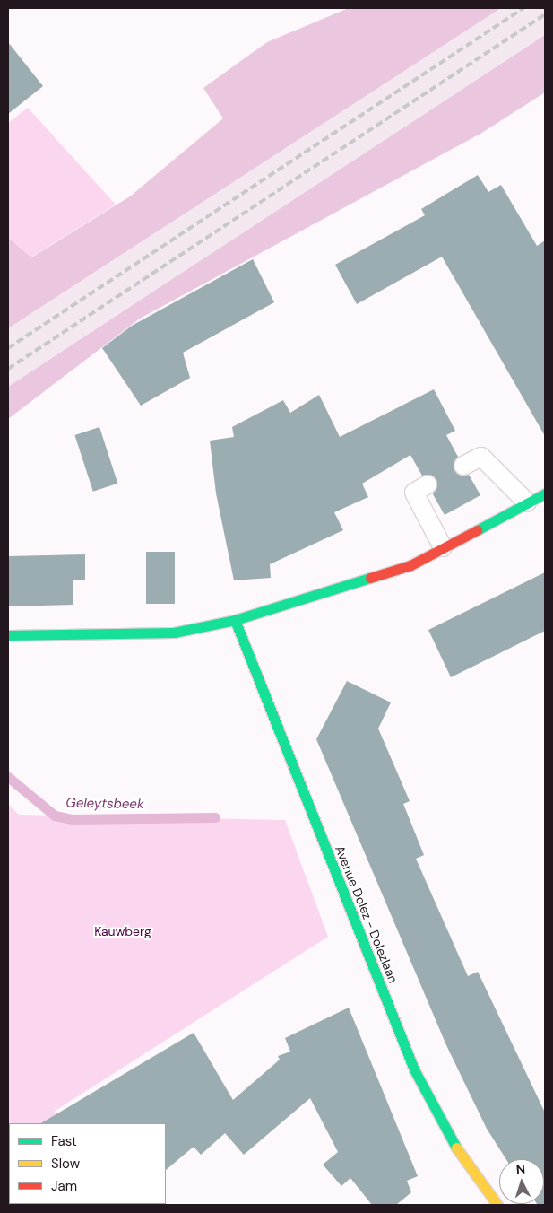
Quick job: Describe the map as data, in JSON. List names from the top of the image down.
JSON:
{
  "streets": {
    "street": ["Avenue Dolez - Dolezlaan"]
  },
  "water": ["Geleytsbeek"],
  "parks": ["Kauwberg"],
  "legend": ["Fast", "Slow", "Jam"],
  "north": "top"
}
